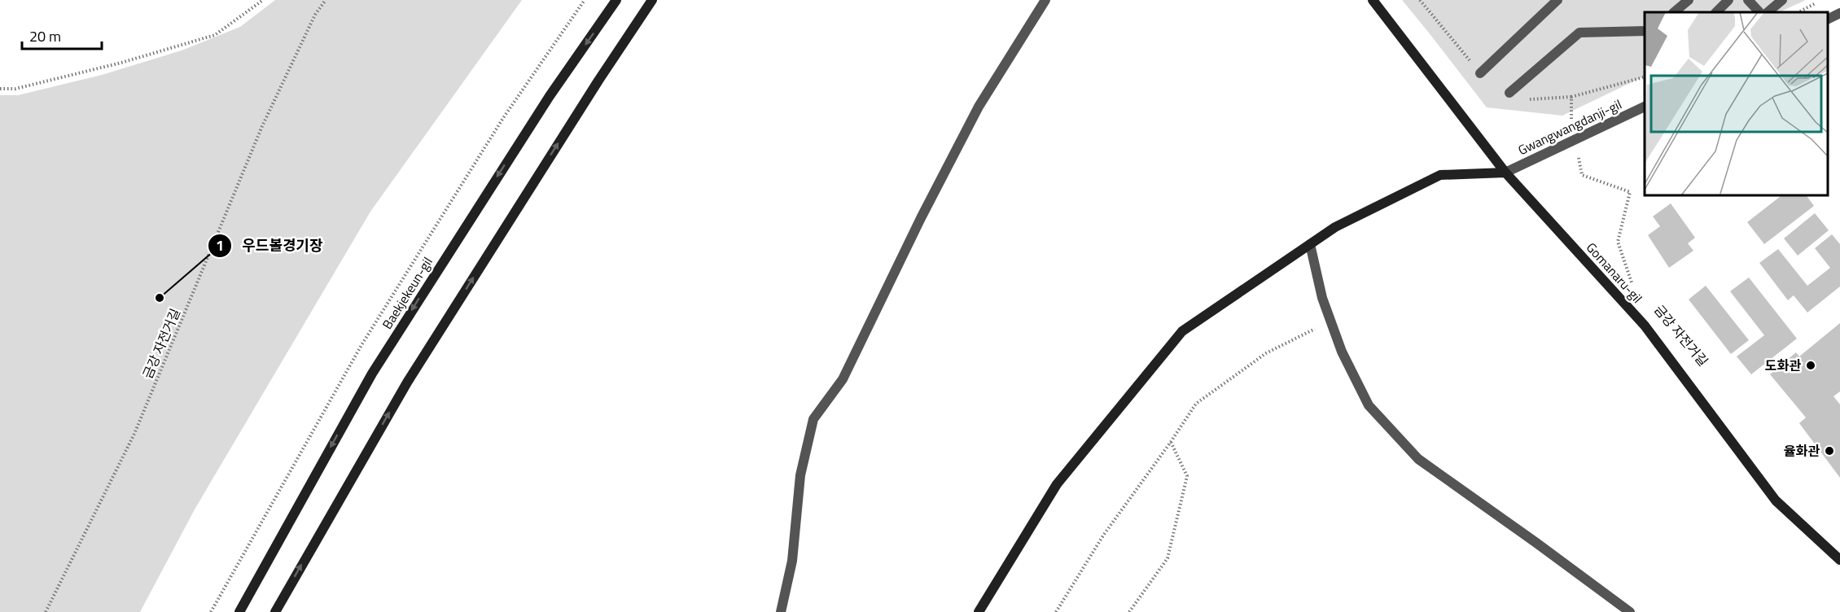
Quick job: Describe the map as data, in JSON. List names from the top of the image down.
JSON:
{
  "streets": {
    "main road": ["Gomanaru-gil", "Baekjekeun-gil"],
    "street": ["Gwangwangdanji-gil"],
    "path": ["금강 자전거길"]
  },
  "crossings": [
    ["Gwangwangdanji-gil", "Gomanaru-gil"]
  ],
  "places": ["우드볼경기장", "도화관", "율화관"],
  "scale_bar": "20 m"
}
